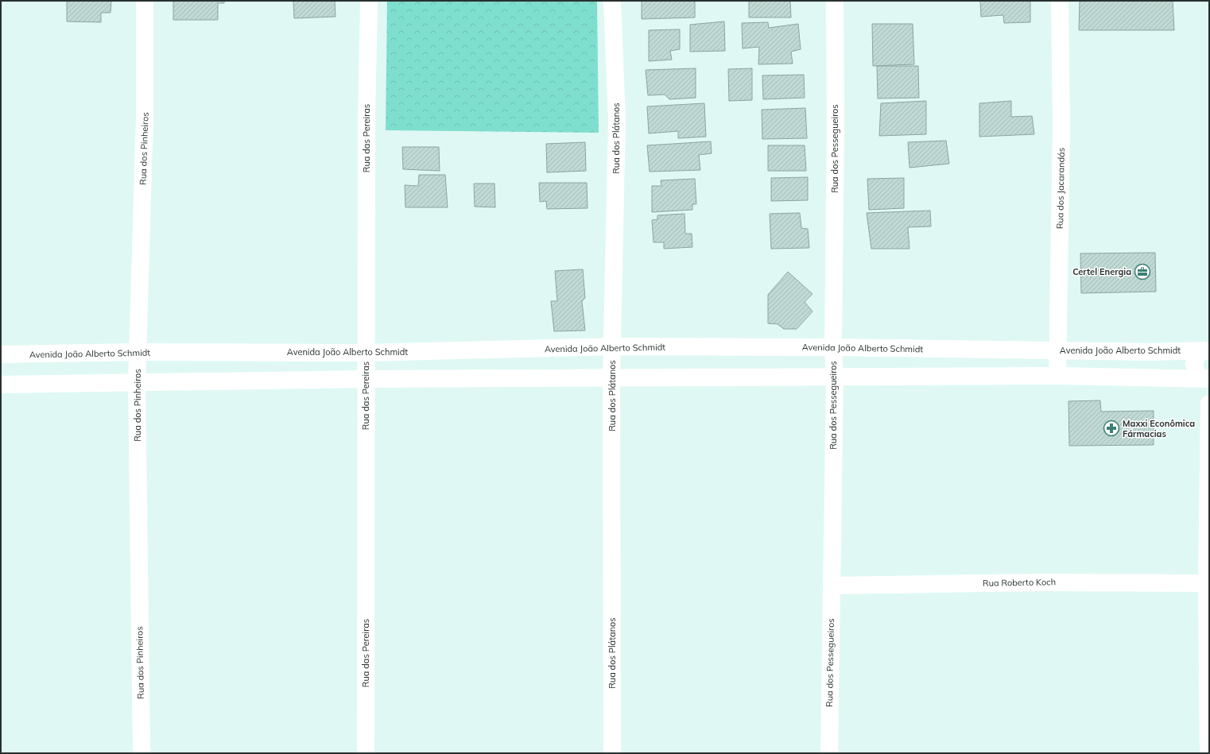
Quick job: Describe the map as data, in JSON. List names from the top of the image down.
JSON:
{
  "streets": {
    "street": [
      "Rua das Pereiras",
      "Rua dos Plátanos",
      "Rua dos Pinheiros",
      "Rua dos Pessegueiros",
      "Rua dos Jacarandás",
      "Avenida João Alberto Schmidt",
      "Rua Roberto Koch"
    ]
  },
  "crossings": [
    ["Rua das Pereiras", "Avenida João Alberto Schmidt"],
    ["Rua dos Plátanos", "Avenida João Alberto Schmidt"],
    ["Rua dos Pinheiros", "Avenida João Alberto Schmidt"],
    ["Rua dos Pessegueiros", "Avenida João Alberto Schmidt"],
    ["Rua dos Pessegueiros", "Rua Roberto Koch"],
    ["Rua dos Jacarandás", "Avenida João Alberto Schmidt"]
  ],
  "places": {
    "office": ["Certel Energia"],
    "pharmacy": ["Maxxi Econômica Fármacias"]
  }
}
